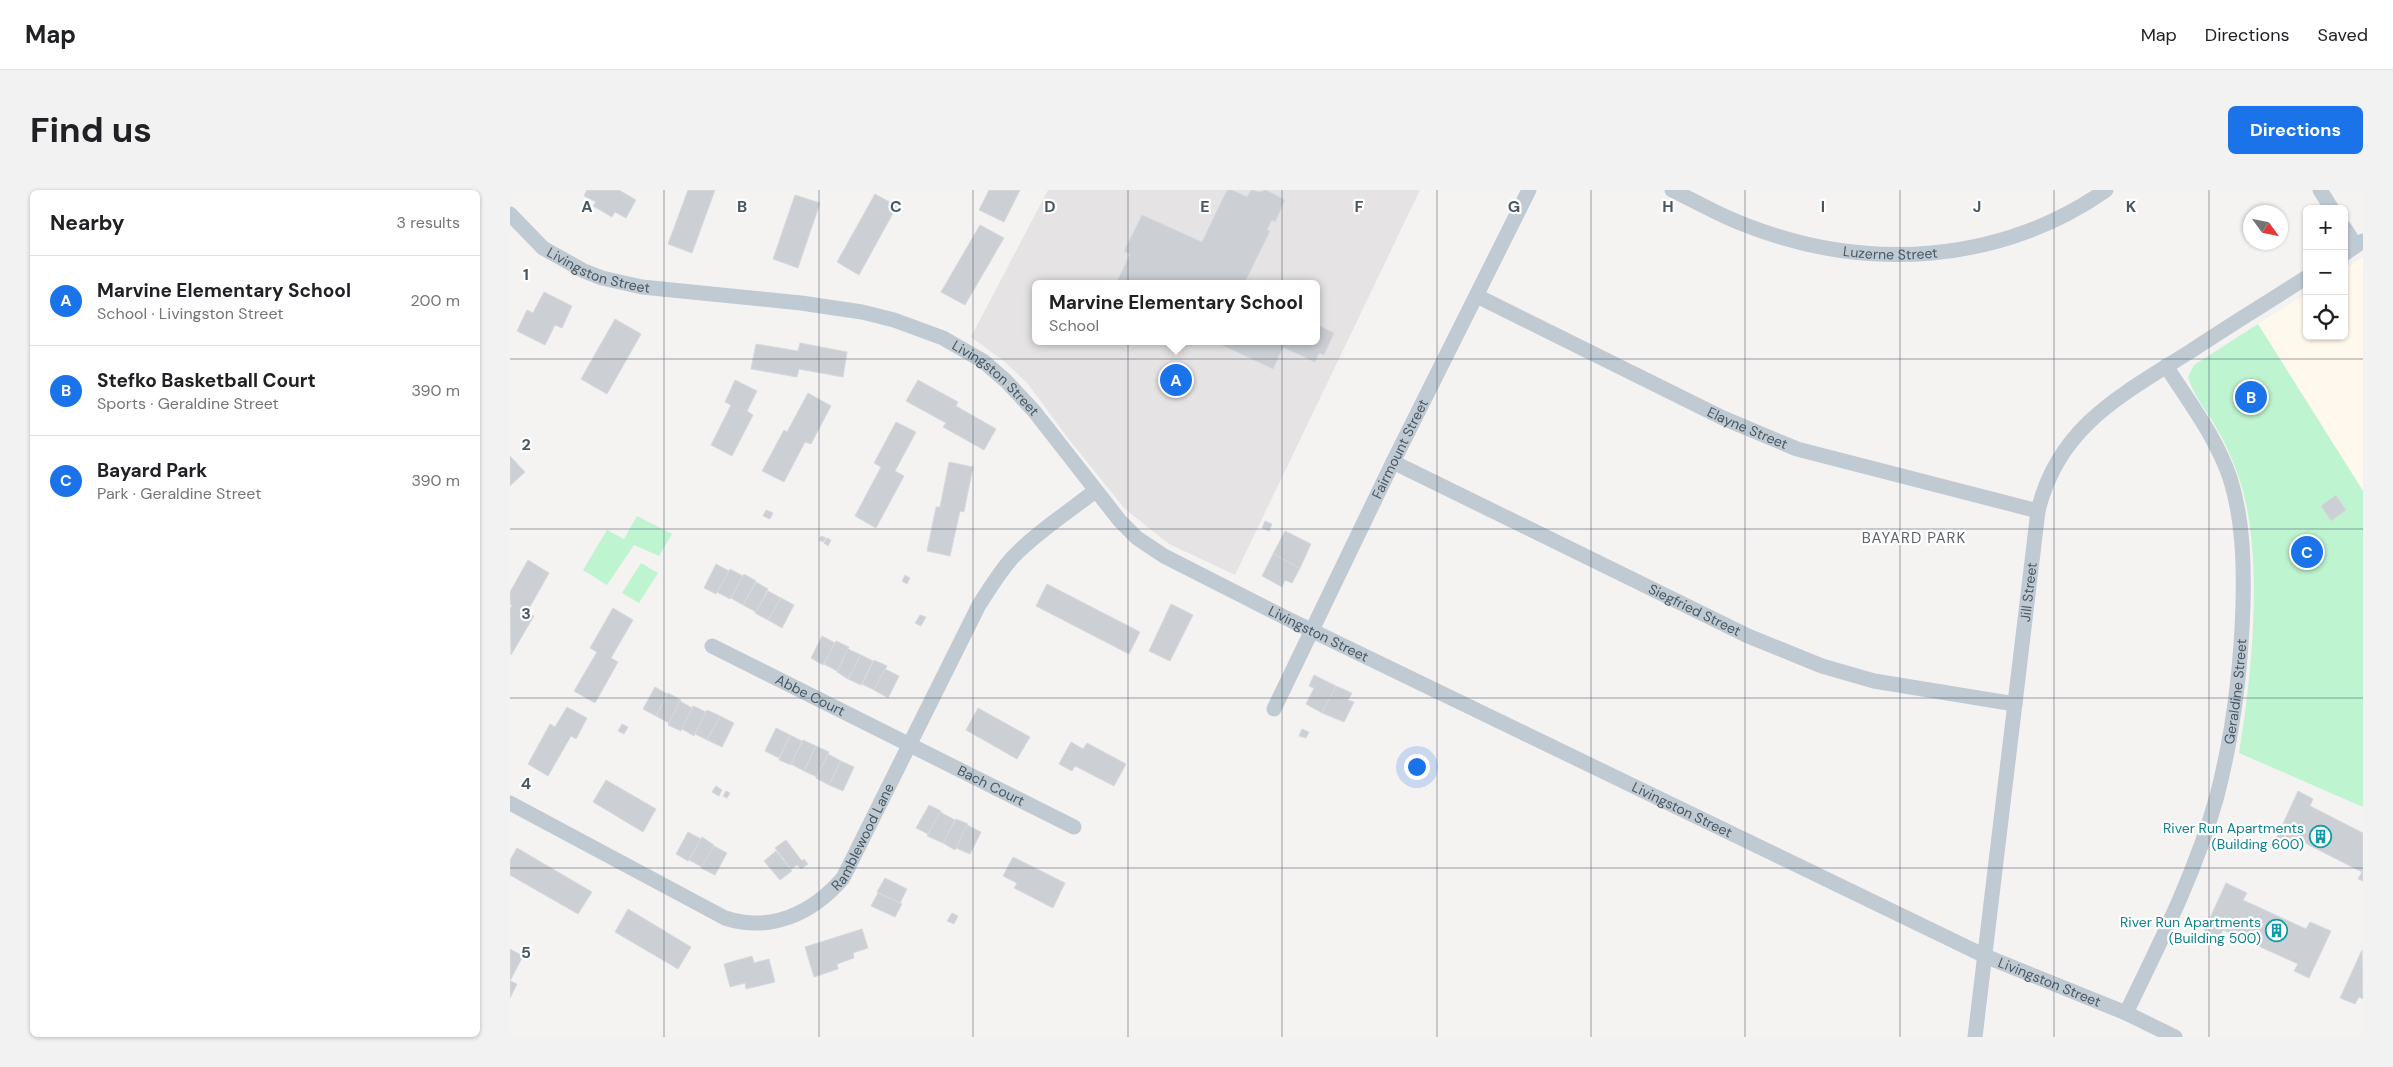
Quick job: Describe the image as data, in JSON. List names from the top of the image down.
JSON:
{
  "streets": {
    "street": [
      "Luzerne Street",
      "Livingston Street",
      "Elayne Street",
      "Fairmount Street",
      "Jill Street",
      "Siegfried Street",
      "Geraldine Street",
      "Abbe Court",
      "Bach Court",
      "Ramblewood Lane"
    ]
  },
  "crossings": [
    ["Livingston Street", "Fairmount Street"],
    ["Livingston Street", "Jill Street"],
    ["Livingston Street", "Geraldine Street"],
    ["Livingston Street", "Ramblewood Lane"],
    ["Elayne Street", "Fairmount Street"],
    ["Elayne Street", "Jill Street"],
    ["Fairmount Street", "Siegfried Street"],
    ["Jill Street", "Siegfried Street"],
    ["Jill Street", "Geraldine Street"],
    ["Abbe Court", "Bach Court"],
    ["Abbe Court", "Ramblewood Lane"],
    ["Bach Court", "Ramblewood Lane"]
  ],
  "districts": ["BAYARD PARK"],
  "places": {
    "building": ["River Run Apartments (Building 600)", "River Run Apartments (Building 500)"]
  },
  "north": "bottom right",
  "page": {
    "header": "Map",
    "nav": ["Map", "Directions", "Saved"],
    "buttons": "Directions",
    "title": "Find us",
    "heading": ["Nearby", "3 results"],
    "map_buttons": ["+", "−"],
    "list": [
      {
        "mark": "A",
        "name": "Marvine Elementary School",
        "note": "School · Livingston Street",
        "value": "200 m"
      },
      {
        "mark": "B",
        "name": "Stefko Basketball Court",
        "note": "Sports · Geraldine Street",
        "value": "390 m"
      },
      {
        "mark": "C",
        "name": "Bayard Park",
        "note": "Park · Geraldine Street",
        "value": "390 m"
      }
    ],
    "popup": ["Marvine Elementary School", "School"],
    "pins": ["A", "B", "C"]
  },
  "grid": {
    "columns": [
      "A",
      "B",
      "C",
      "D",
      "E",
      "F",
      "G",
      "H",
      "I",
      "J",
      "K"
    ],
    "rows": [
      "1",
      "2",
      "3",
      "4",
      "5"
    ]
  }
}
